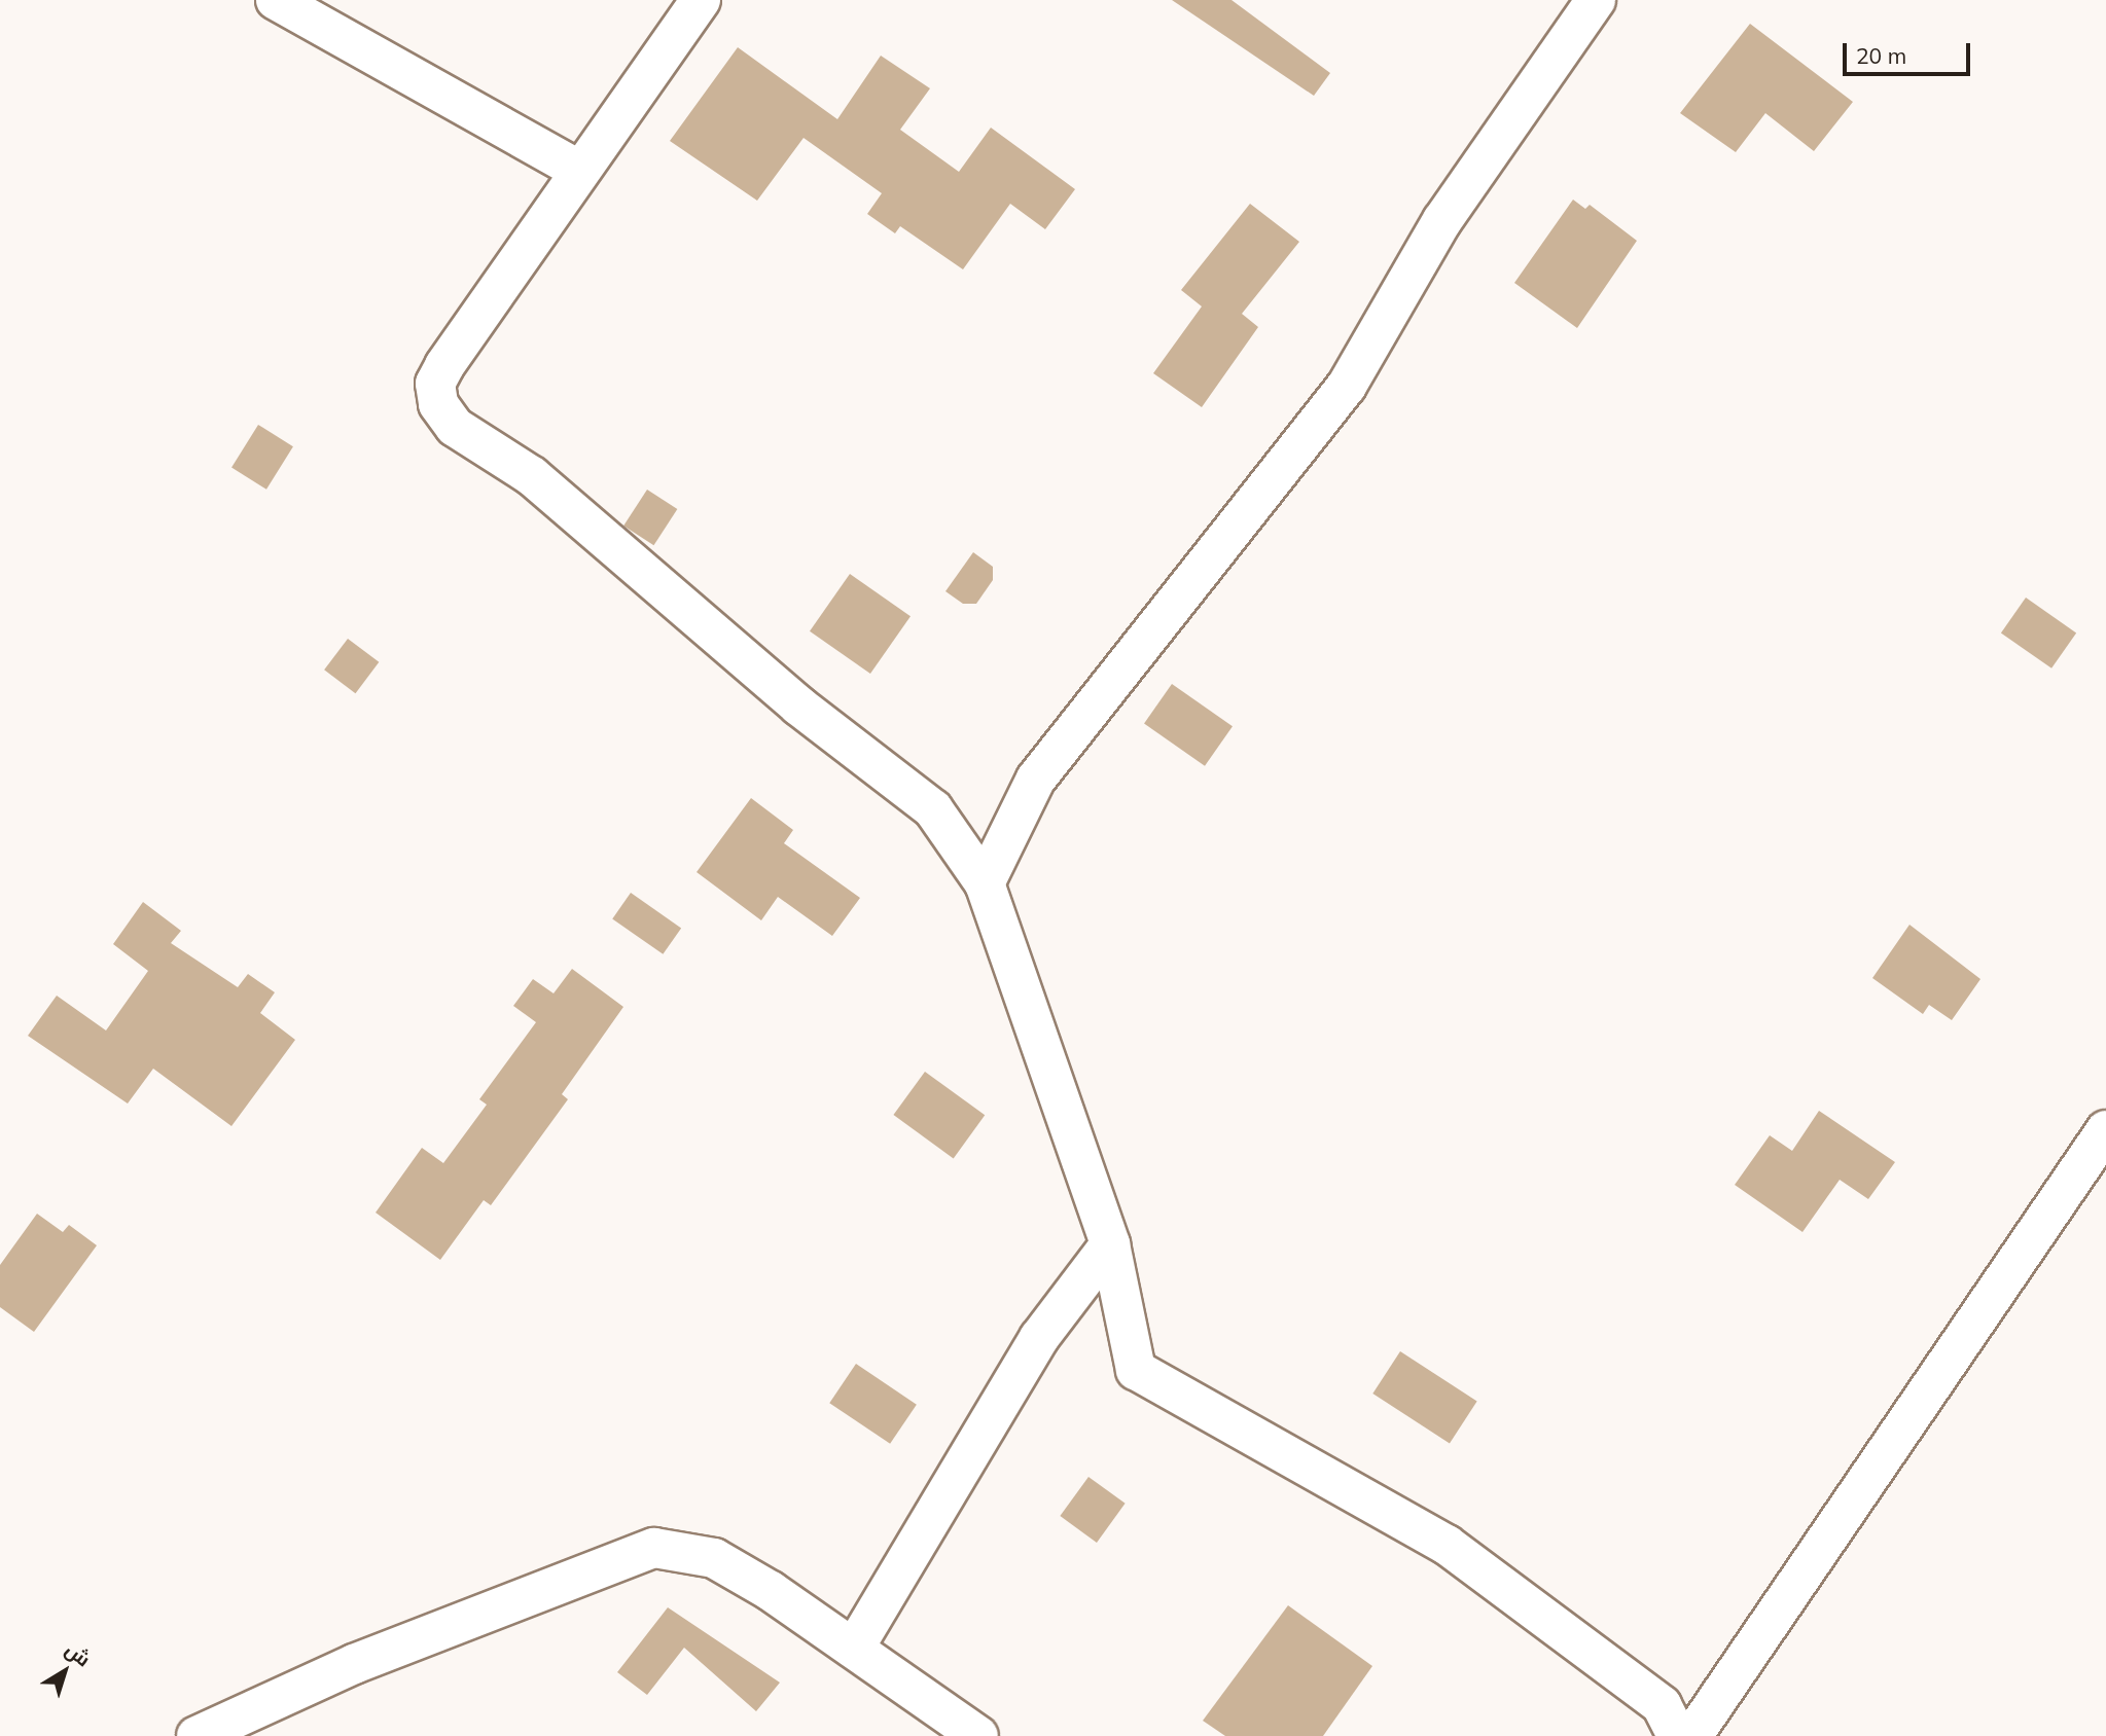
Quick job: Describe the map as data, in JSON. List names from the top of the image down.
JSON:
{
  "scale_bar": "20 m",
  "north": "top right"
}
